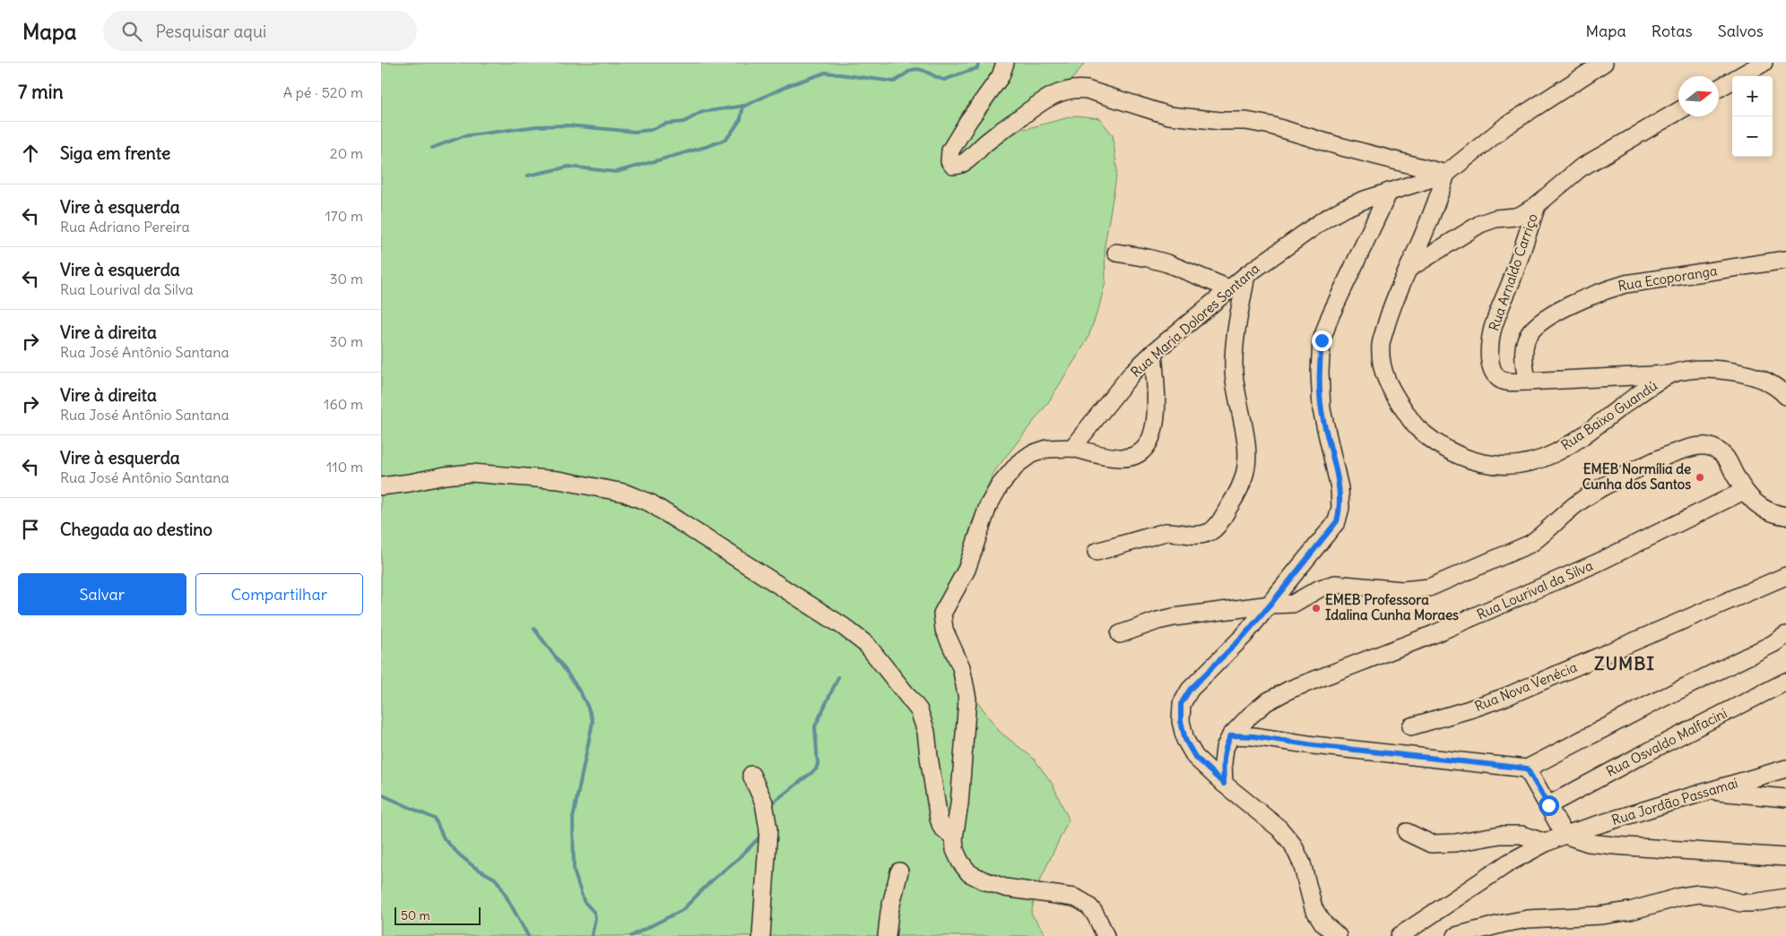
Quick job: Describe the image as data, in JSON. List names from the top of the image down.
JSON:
{
  "streets": {
    "street": [
      "Rua Arnaldo Carriço",
      "Rua Ecoporanga",
      "Rua Maria Dolores Santana",
      "Rua Baixo Guandú",
      "Rua Lourival da Silva",
      "Rua Nova Venécia",
      "Rua Osvaldo Malfacini",
      "Rua Jordão Passamai"
    ]
  },
  "crossings": [
    ["Rua Arnaldo Carriço", "Rua Ecoporanga"],
    ["Rua Arnaldo Carriço", "Rua Baixo Guandú"],
    ["Rua Maria Dolores Santana", "Rua Baixo Guandú"]
  ],
  "districts": ["ZUMBI"],
  "places": ["EMEB Normília de Cunha dos Santos", "EMEB Professora Idalina Cunha Moraes"],
  "scale_bar": "50 m",
  "north": "right",
  "page": {
    "header": "Mapa",
    "search": "Pesquisar aqui",
    "nav": ["Mapa", "Rotas", "Salvos"],
    "heading": ["7 min", "A pé · 520 m"],
    "map_buttons": ["+", "−"],
    "list": [
      ["Siga em frente", "20 m"],
      ["Vire à esquerda", "Rua Adriano Pereira", "170 m"],
      ["Vire à esquerda", "Rua Lourival da Silva", "30 m"],
      ["Vire à direita", "Rua José Antônio Santana", "30 m"],
      ["Vire à direita", "Rua José Antônio Santana", "160 m"],
      ["Vire à esquerda", "Rua José Antônio Santana", "110 m"],
      "Chegada ao destino"
    ],
    "buttons": ["Salvar", "Compartilhar"],
    "scale": "50 m"
  }
}
